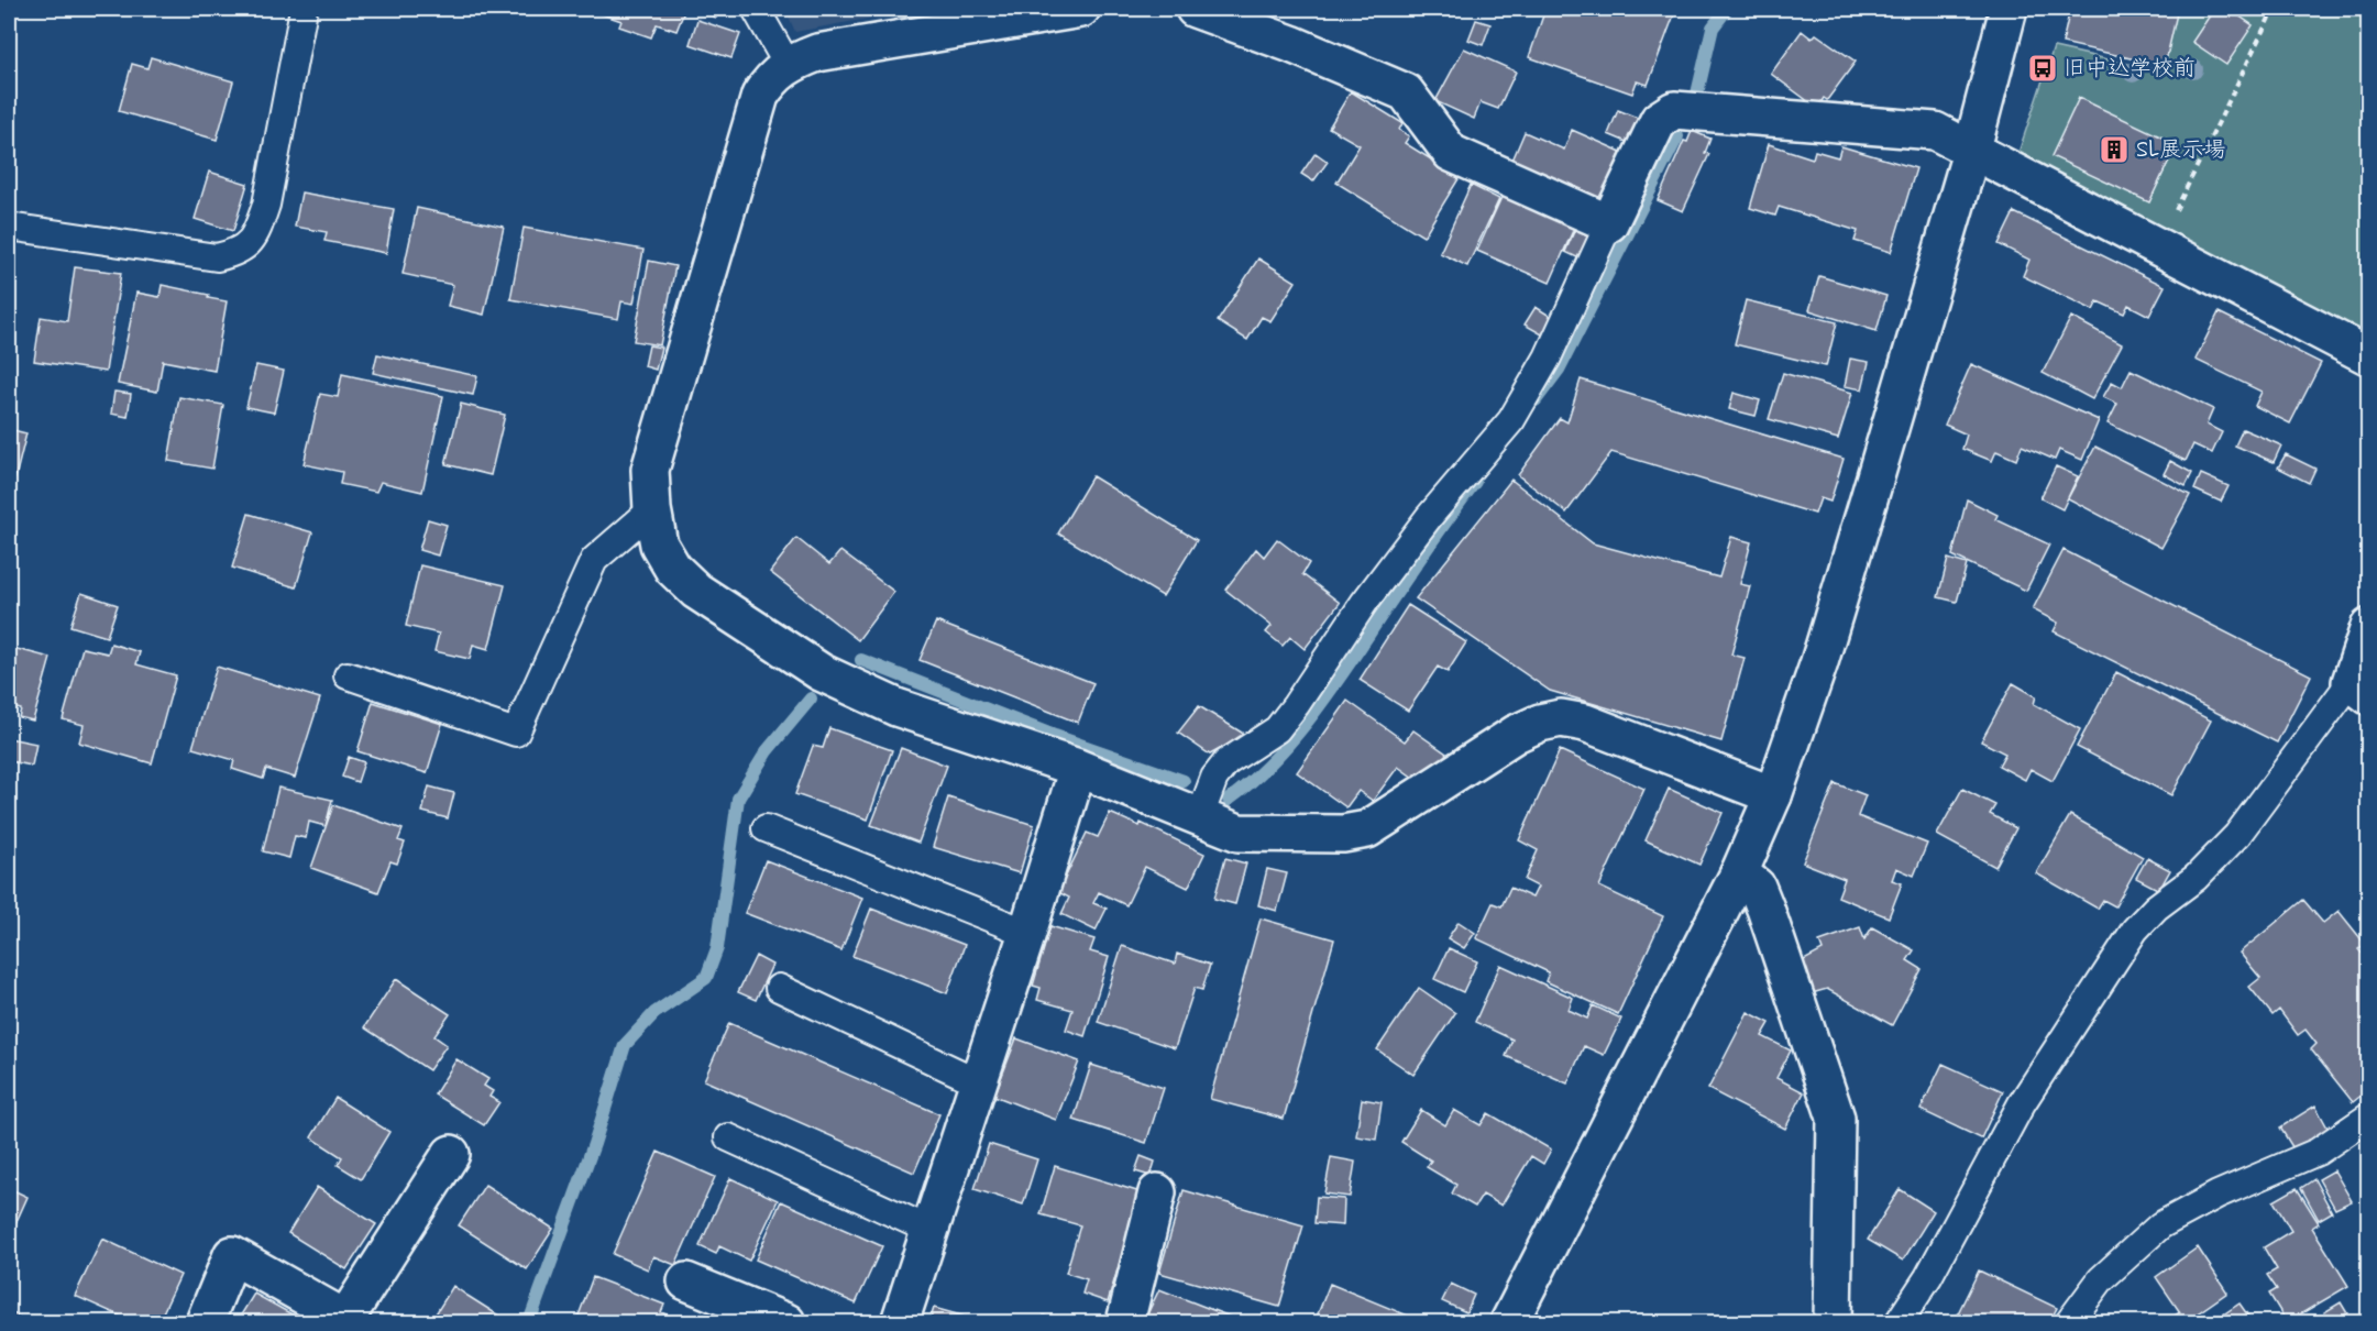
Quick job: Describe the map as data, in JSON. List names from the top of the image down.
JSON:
{
  "places": {
    "bus stop": ["旧中込学校前"],
    "building": ["SL展示場"]
  }
}
